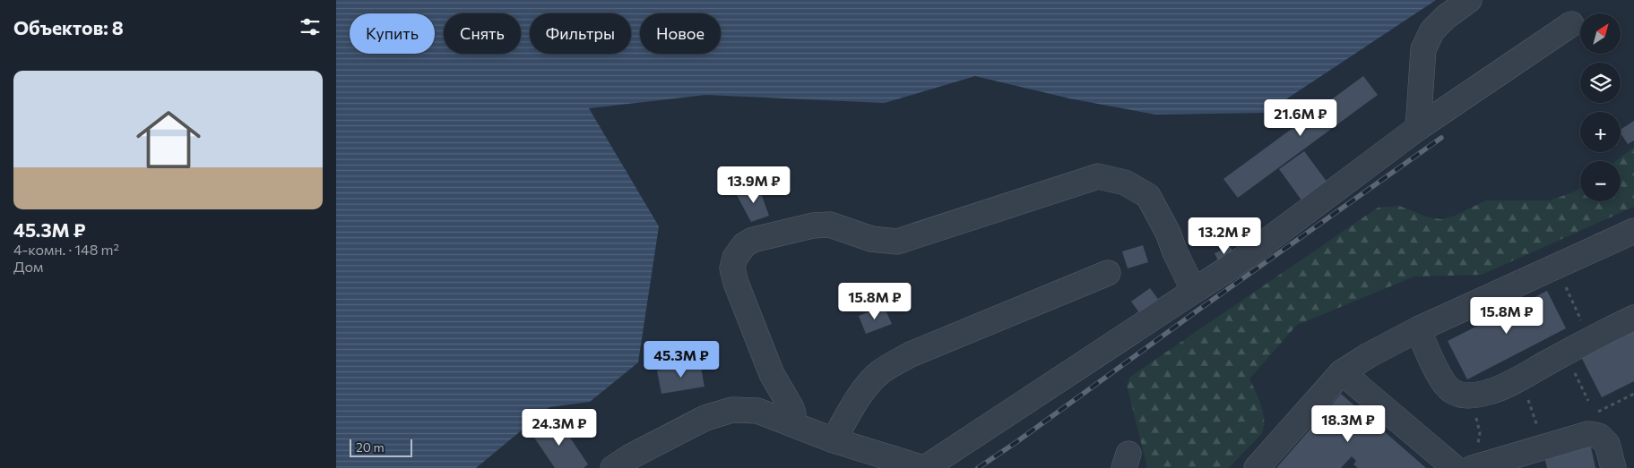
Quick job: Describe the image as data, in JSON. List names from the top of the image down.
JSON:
{
  "scale_bar": "20 m",
  "north": "top right",
  "page": {
    "heading": "Объектов: 8",
    "map_buttons": ["+", "−"],
    "chip": [
      "Купить",
      "Снять",
      "Фильтры",
      "Новое"
    ],
    "list": [
      {
        "name": "45.3M ₽",
        "note": "4-комн. · 148 m² · Дом"
      }
    ],
    "price": [
      "21.6M ₽",
      "13.9M ₽",
      "13.2M ₽",
      "15.8M ₽",
      "15.8M ₽",
      "45.3M ₽",
      "18.3M ₽",
      "24.3M ₽"
    ],
    "scale": "20 m"
  }
}
